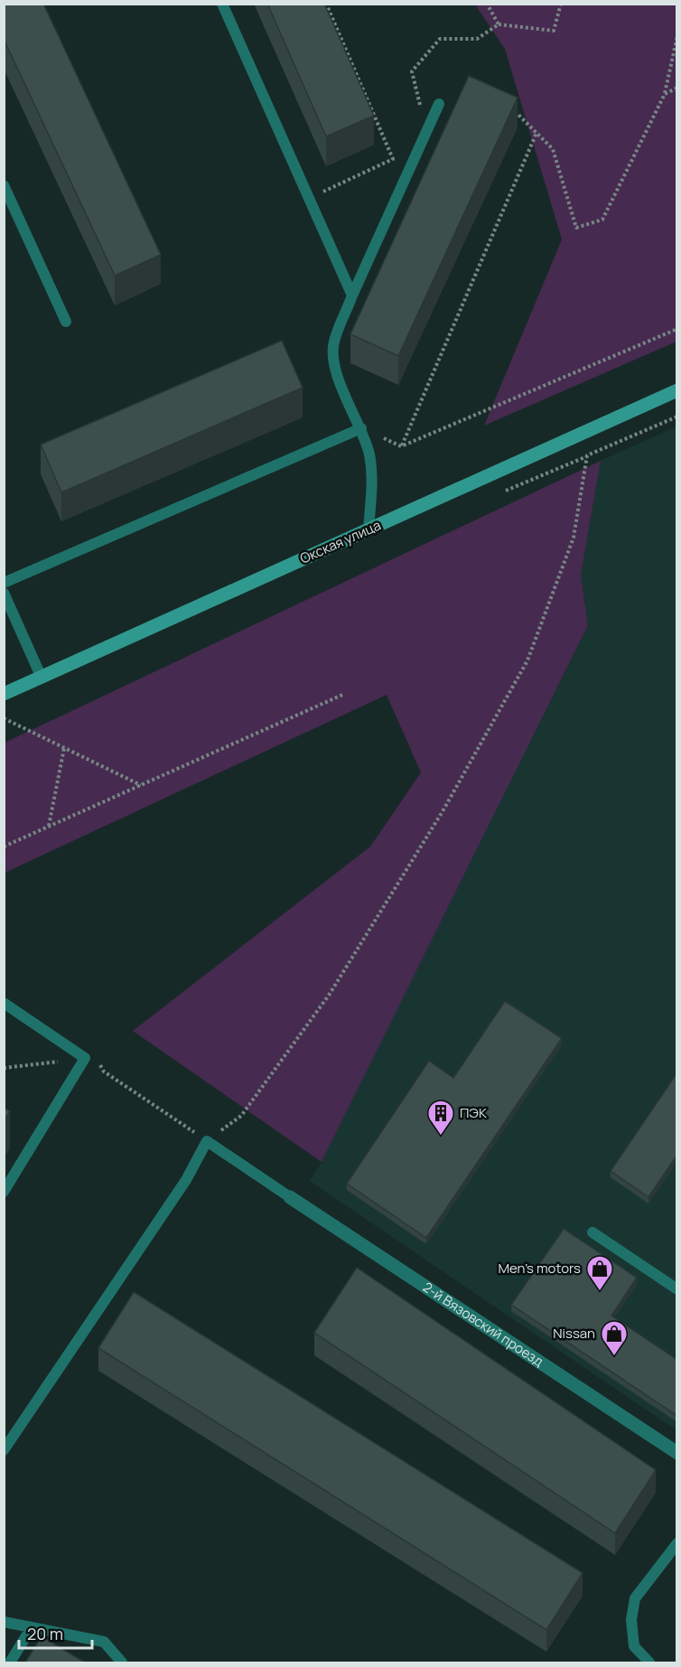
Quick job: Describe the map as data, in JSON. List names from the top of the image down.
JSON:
{
  "streets": {
    "main road": ["Окская улица"],
    "street": ["2-й Вязовский проезд"]
  },
  "places": {
    "building": ["ПЭК"],
    "shop": ["Men's motors", "Nissan"]
  },
  "scale_bar": "20 m"
}
